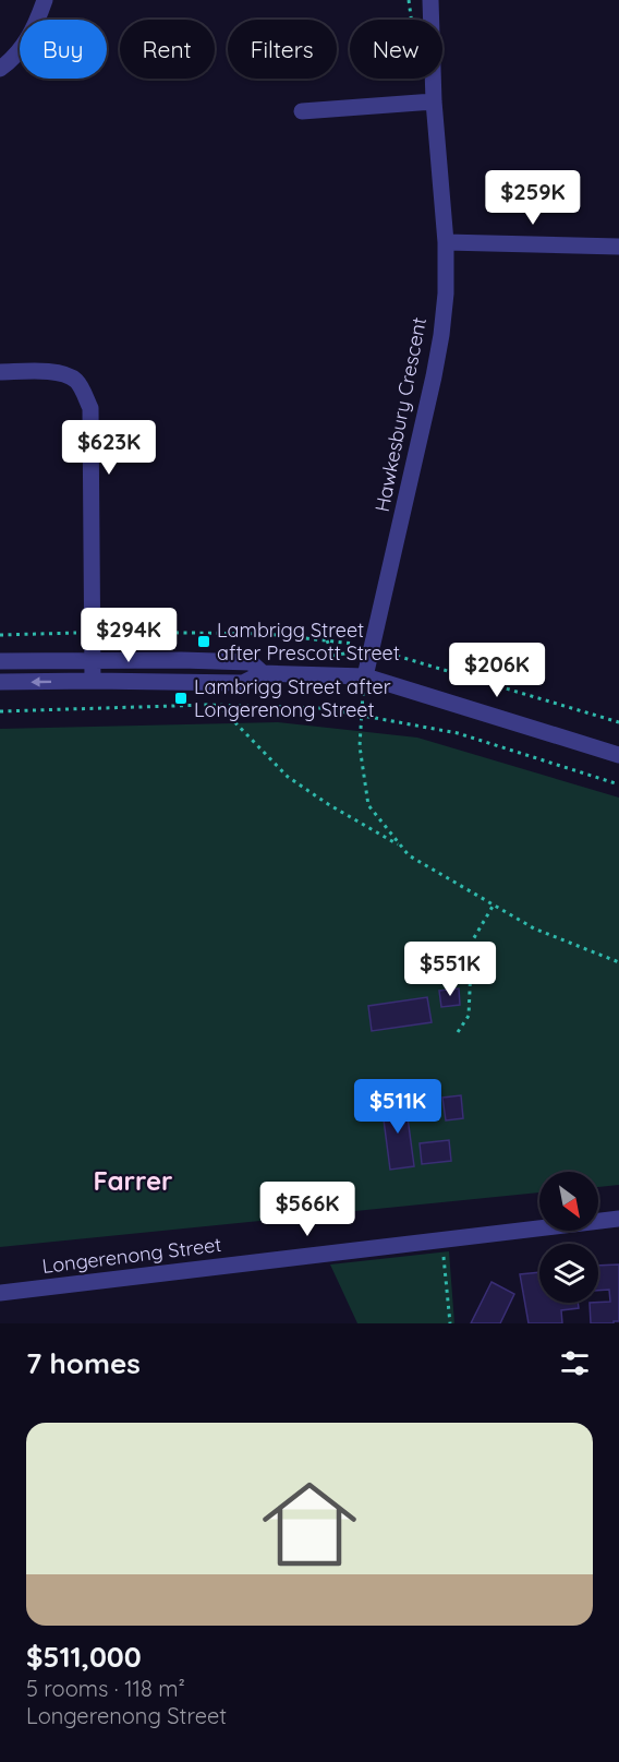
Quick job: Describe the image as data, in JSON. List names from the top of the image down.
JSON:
{
  "streets": {
    "street": ["Hawkesbury Crescent", "Longerenong Street"]
  },
  "districts": ["Farrer"],
  "places": {
    "transit": ["Lambrigg Street after Prescott Street", "Lambrigg Street after Longerenong Street"]
  },
  "north": "bottom right",
  "page": {
    "chip": [
      "Buy",
      "Rent",
      "Filters",
      "New"
    ],
    "price": [
      "$259K",
      "$623K",
      "$294K",
      "$206K",
      "$551K",
      "$511K",
      "$566K"
    ],
    "heading": "7 homes",
    "list": [
      {
        "name": "$511,000",
        "note": "5 rooms · 118 m² · Longerenong Street"
      }
    ]
  }
}
